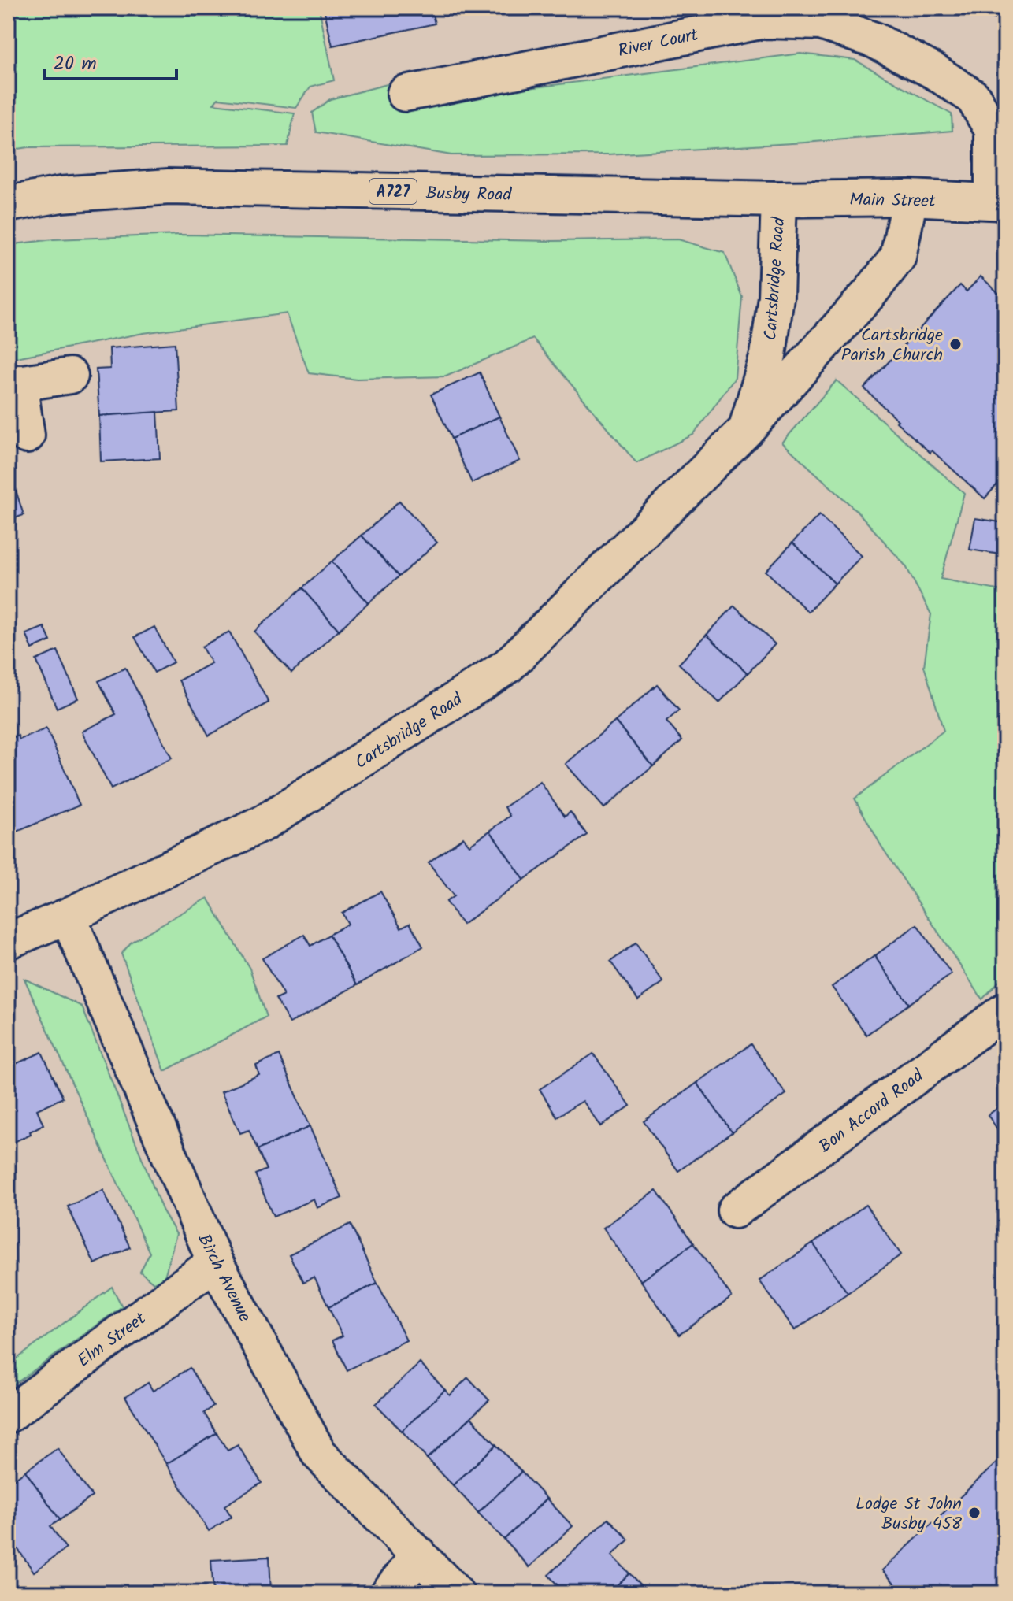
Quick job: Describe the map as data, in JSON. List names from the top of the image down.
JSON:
{
  "streets": {
    "street": [
      "River Court",
      "A727",
      "Busby Road",
      "Main Street",
      "Cartsbridge Road",
      "Bon Accord Road",
      "Birch Avenue",
      "Elm Street"
    ]
  },
  "crossings": [
    ["River Court", "Main Street"],
    ["Busby Road", "Main Street"],
    ["Busby Road", "Cartsbridge Road"],
    ["Main Street", "Cartsbridge Road"],
    ["Cartsbridge Road", "Birch Avenue"],
    ["Birch Avenue", "Elm Street"]
  ],
  "places": ["Cartsbridge Parish Church", "Lodge St John Busby 458"],
  "scale_bar": "20 m"
}
